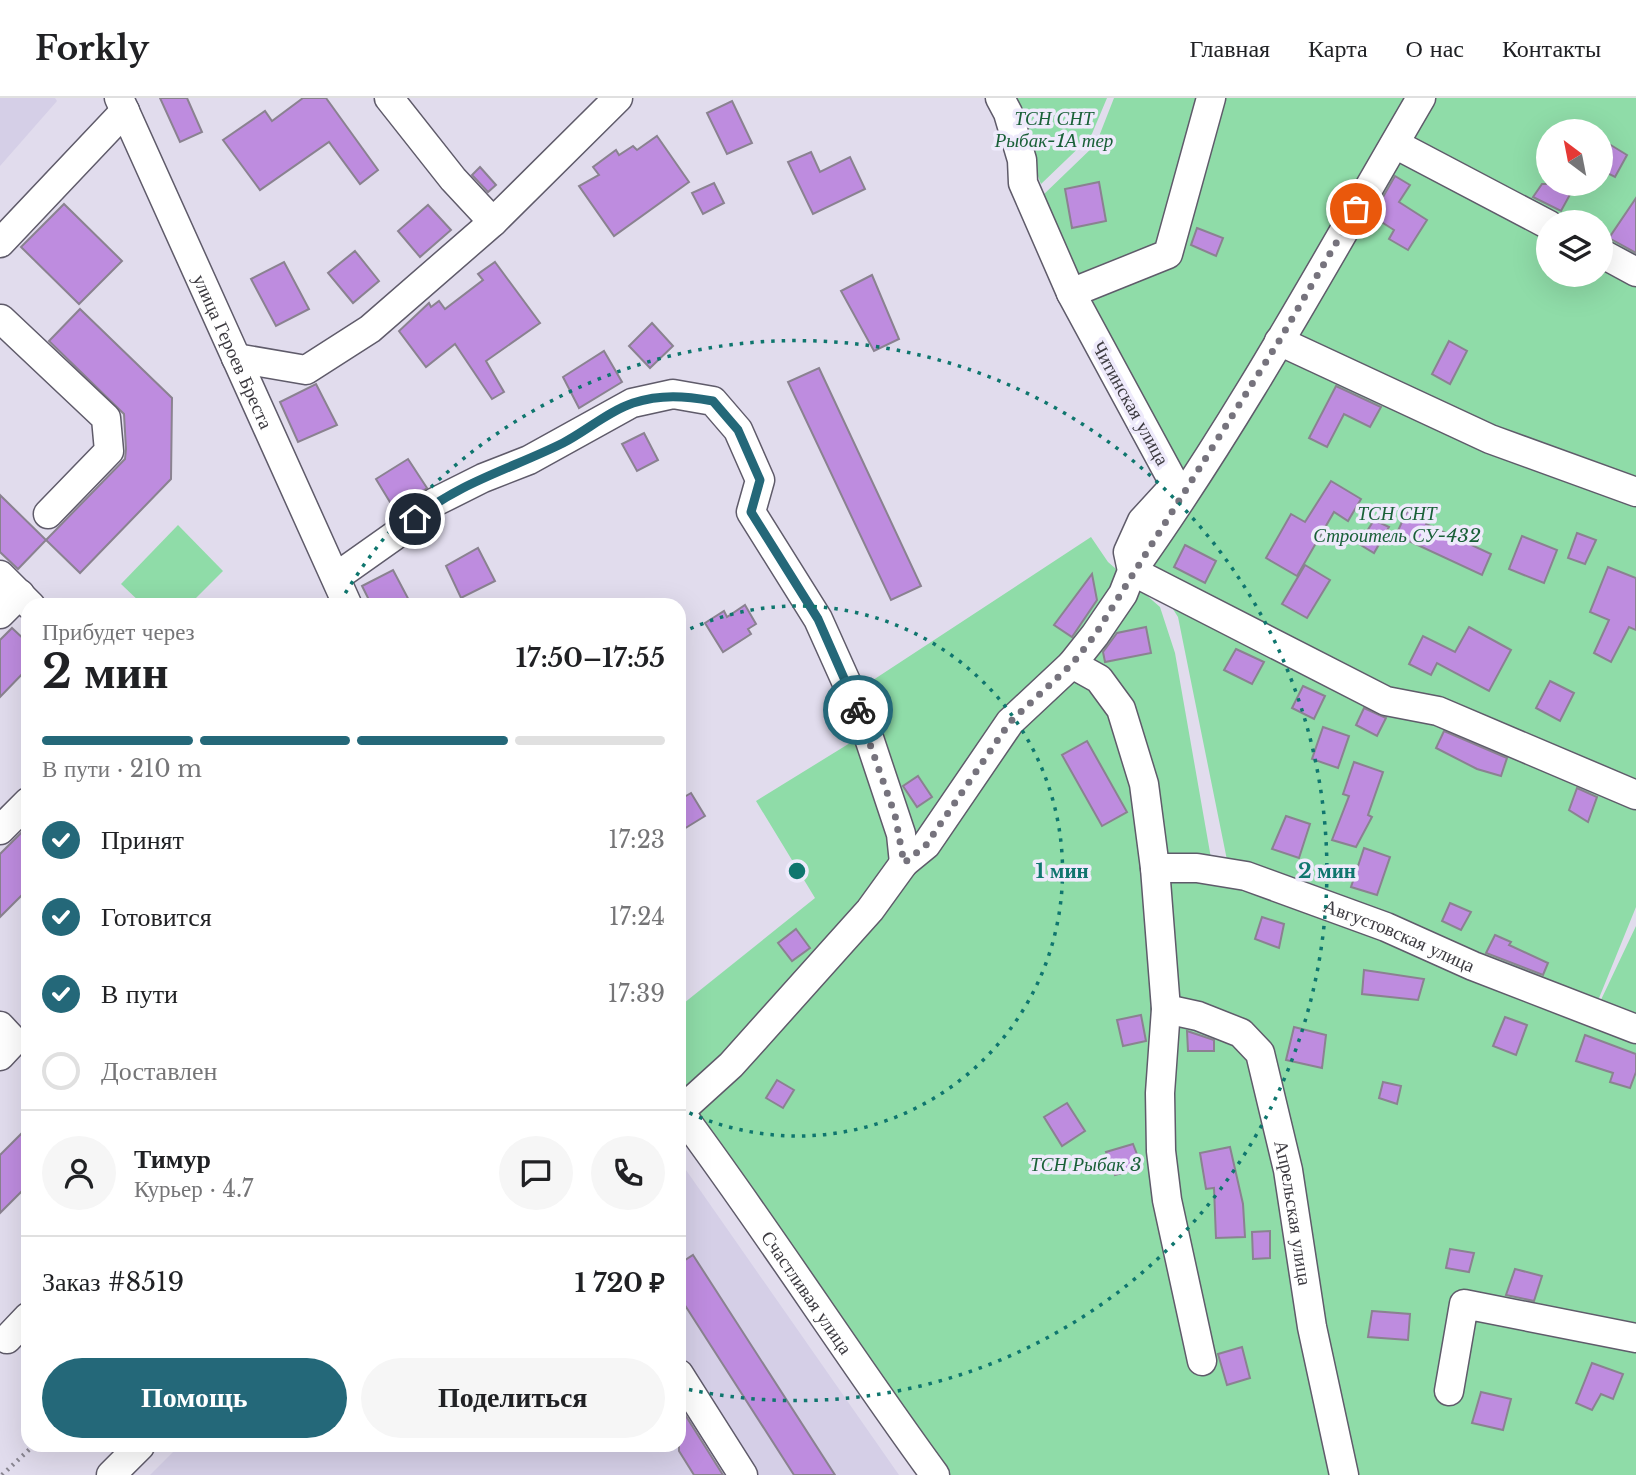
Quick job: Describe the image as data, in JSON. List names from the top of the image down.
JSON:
{
  "streets": {
    "street": [
      "улица Героев Бреста",
      "Читинская улица",
      "Августовская улица",
      "Апрельская улица",
      "Счастливая улица"
    ]
  },
  "parks": ["ТСН СНТ Рыбак-1А тер", "ТСН СНТ Строитель СУ-432", "ТСН Рыбак 3"],
  "north": "top left",
  "page": {
    "header": "Forkly",
    "nav": [
      "Главная",
      "Карта",
      "О нас",
      "Контакты"
    ],
    "heading": ["2 мин", "Прибудет через", "17:50–17:55"],
    "panel": [
      "Тимур",
      "Курьер · 4.7",
      "Заказ #8519",
      "1 720 ₽"
    ],
    "bar": "В пути · 210 m",
    "list": [
      ["Принят", "17:23"],
      ["Готовится", "17:24"],
      ["В пути", "17:39"],
      "Доставлен"
    ],
    "buttons": ["Помощь", "Поделиться"]
  },
  "rings": ["1 мин", "2 мин"]
}
